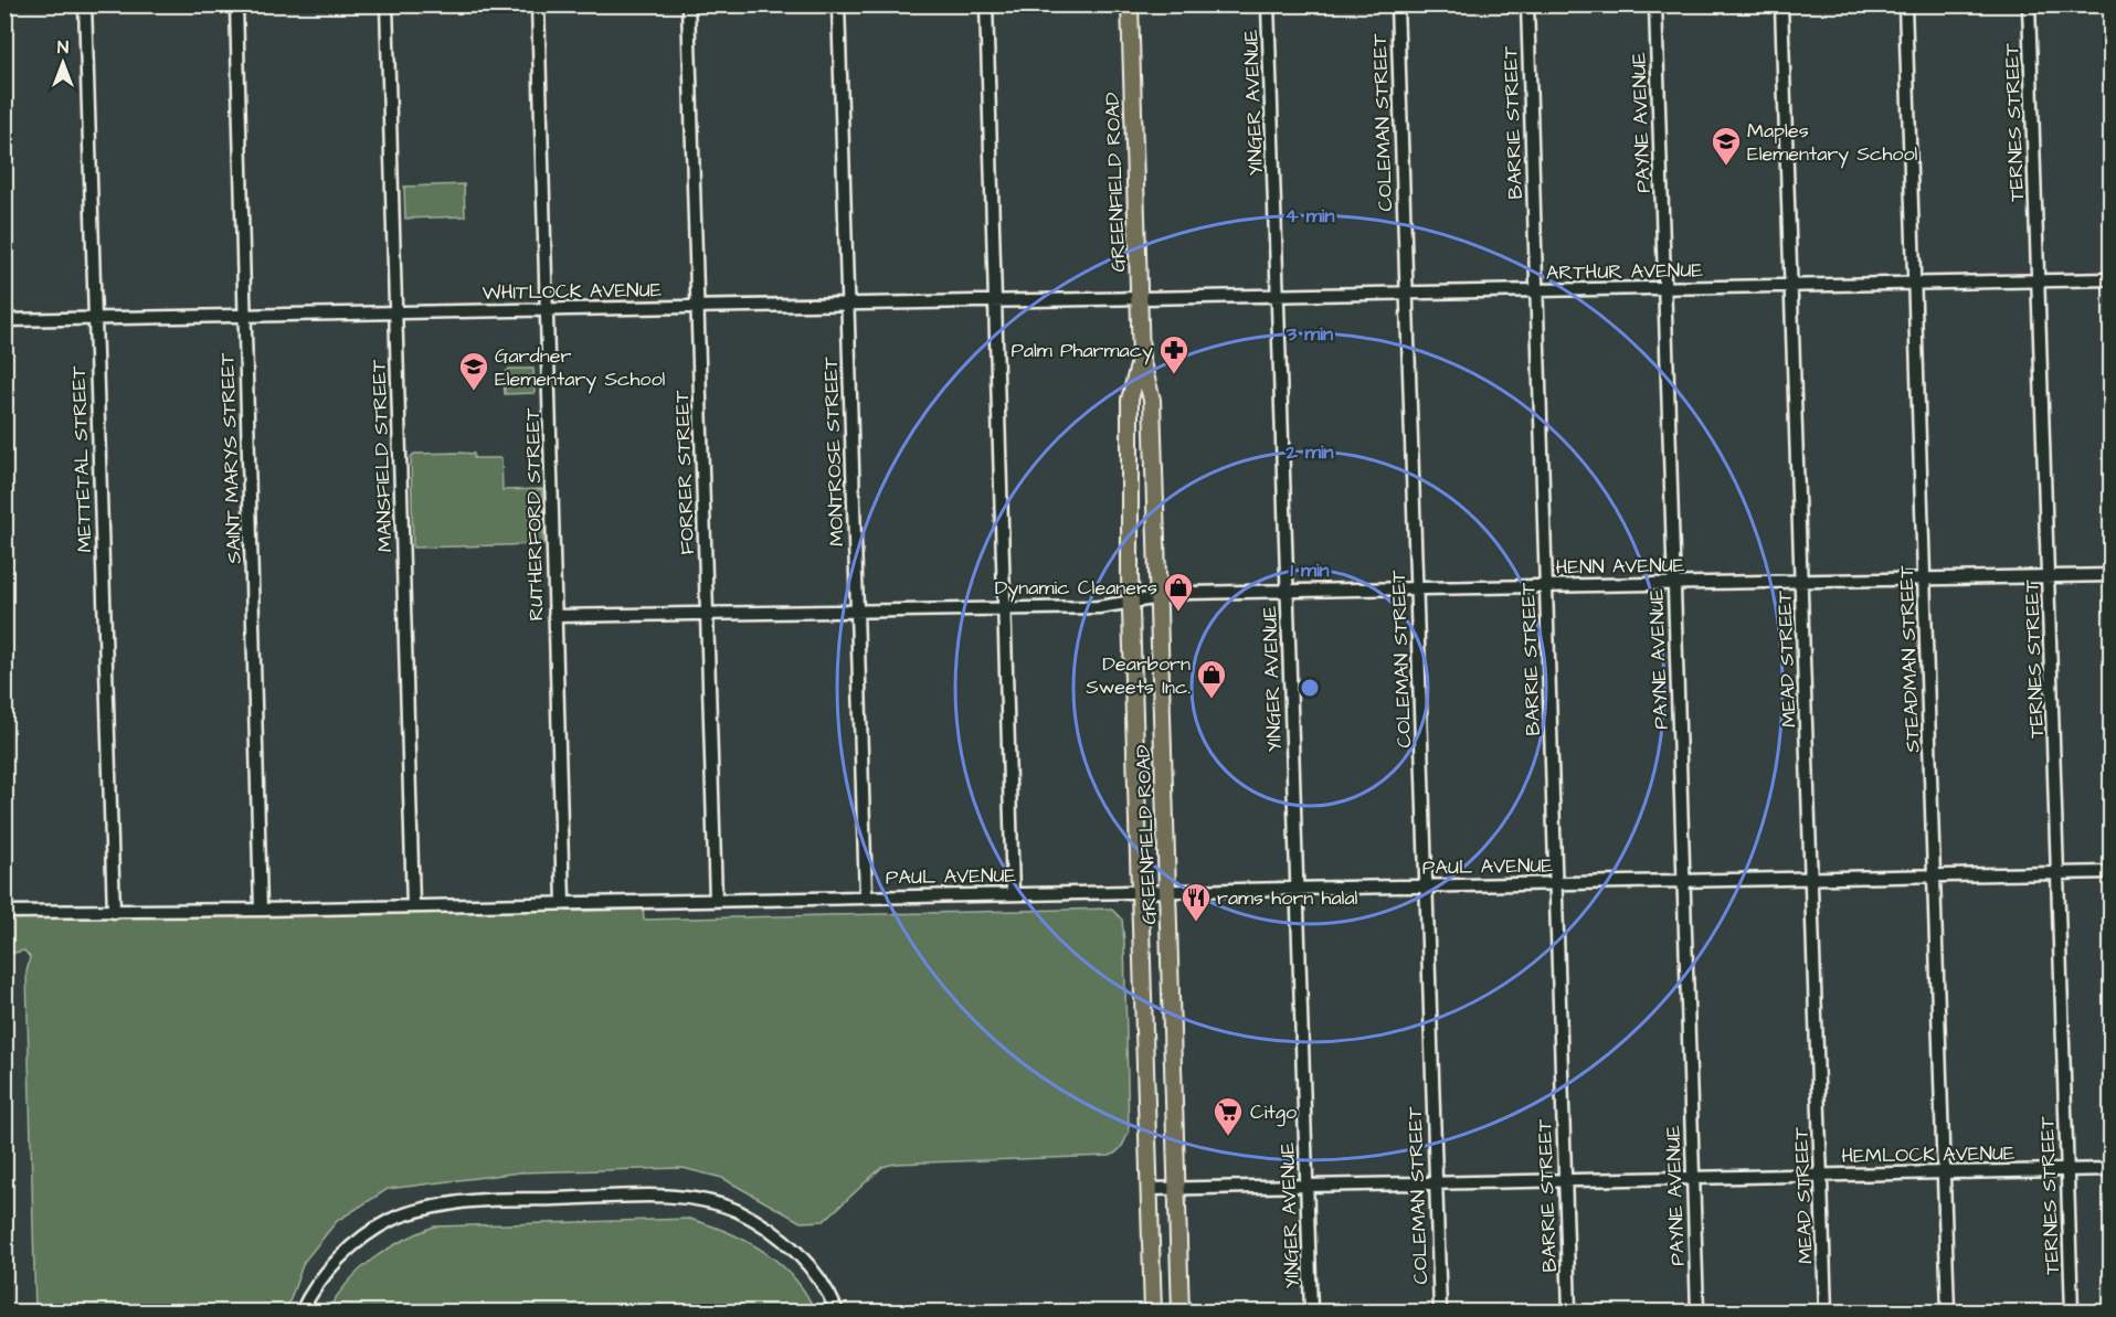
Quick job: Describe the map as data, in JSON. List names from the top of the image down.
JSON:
{
  "streets": {
    "main road": ["GREENFIELD ROAD"],
    "street": [
      "YINGER AVENUE",
      "COLEMAN STREET",
      "BARRIE STREET",
      "PAYNE AVENUE",
      "TERNES STREET",
      "ARTHUR AVENUE",
      "WHITLOCK AVENUE",
      "MONTROSE STREET",
      "MANSFIELD STREET",
      "SAINT MARYS STREET",
      "METTETAL STREET",
      "FORRER STREET",
      "RUTHERFORD STREET",
      "HENN AVENUE",
      "MEAD STREET",
      "STEADMAN STREET",
      "PAUL AVENUE",
      "HEMLOCK AVENUE"
    ]
  },
  "crossings": [
    ["YINGER AVENUE", "ARTHUR AVENUE"],
    ["YINGER AVENUE", "HENN AVENUE"],
    ["YINGER AVENUE", "PAUL AVENUE"],
    ["YINGER AVENUE", "HEMLOCK AVENUE"],
    ["COLEMAN STREET", "ARTHUR AVENUE"],
    ["COLEMAN STREET", "HENN AVENUE"],
    ["COLEMAN STREET", "PAUL AVENUE"],
    ["COLEMAN STREET", "HEMLOCK AVENUE"],
    ["BARRIE STREET", "ARTHUR AVENUE"],
    ["BARRIE STREET", "HENN AVENUE"],
    ["BARRIE STREET", "PAUL AVENUE"],
    ["BARRIE STREET", "HEMLOCK AVENUE"],
    ["PAYNE AVENUE", "ARTHUR AVENUE"],
    ["PAYNE AVENUE", "HENN AVENUE"],
    ["PAYNE AVENUE", "PAUL AVENUE"],
    ["PAYNE AVENUE", "HEMLOCK AVENUE"],
    ["TERNES STREET", "ARTHUR AVENUE"],
    ["TERNES STREET", "HENN AVENUE"],
    ["TERNES STREET", "PAUL AVENUE"],
    ["TERNES STREET", "HEMLOCK AVENUE"],
    ["GREENFIELD ROAD", "ARTHUR AVENUE"],
    ["GREENFIELD ROAD", "WHITLOCK AVENUE"],
    ["GREENFIELD ROAD", "HENN AVENUE"],
    ["GREENFIELD ROAD", "PAUL AVENUE"],
    ["GREENFIELD ROAD", "HEMLOCK AVENUE"],
    ["ARTHUR AVENUE", "WHITLOCK AVENUE"],
    ["ARTHUR AVENUE", "MEAD STREET"],
    ["ARTHUR AVENUE", "STEADMAN STREET"],
    ["WHITLOCK AVENUE", "MONTROSE STREET"],
    ["WHITLOCK AVENUE", "MANSFIELD STREET"],
    ["WHITLOCK AVENUE", "SAINT MARYS STREET"],
    ["WHITLOCK AVENUE", "METTETAL STREET"],
    ["WHITLOCK AVENUE", "FORRER STREET"],
    ["WHITLOCK AVENUE", "RUTHERFORD STREET"],
    ["MONTROSE STREET", "HENN AVENUE"],
    ["MONTROSE STREET", "PAUL AVENUE"],
    ["MANSFIELD STREET", "PAUL AVENUE"],
    ["SAINT MARYS STREET", "PAUL AVENUE"],
    ["METTETAL STREET", "PAUL AVENUE"],
    ["FORRER STREET", "HENN AVENUE"],
    ["FORRER STREET", "PAUL AVENUE"],
    ["RUTHERFORD STREET", "HENN AVENUE"],
    ["RUTHERFORD STREET", "PAUL AVENUE"],
    ["HENN AVENUE", "MEAD STREET"],
    ["HENN AVENUE", "STEADMAN STREET"],
    ["MEAD STREET", "PAUL AVENUE"],
    ["MEAD STREET", "HEMLOCK AVENUE"],
    ["STEADMAN STREET", "PAUL AVENUE"],
    ["STEADMAN STREET", "HEMLOCK AVENUE"]
  ],
  "places": {
    "school or university": ["Maples Elementary School", "Gardner Elementary School"],
    "pharmacy": ["Palm Pharmacy"],
    "shop": ["Dynamic Cleaners", "Dearborn Sweets Inc."],
    "restaurant": ["rams horn halal"],
    "supermarket": ["Citgo"]
  },
  "north": "top",
  "rings": [
    "4 min",
    "3 min",
    "2 min",
    "1 min"
  ]
}
